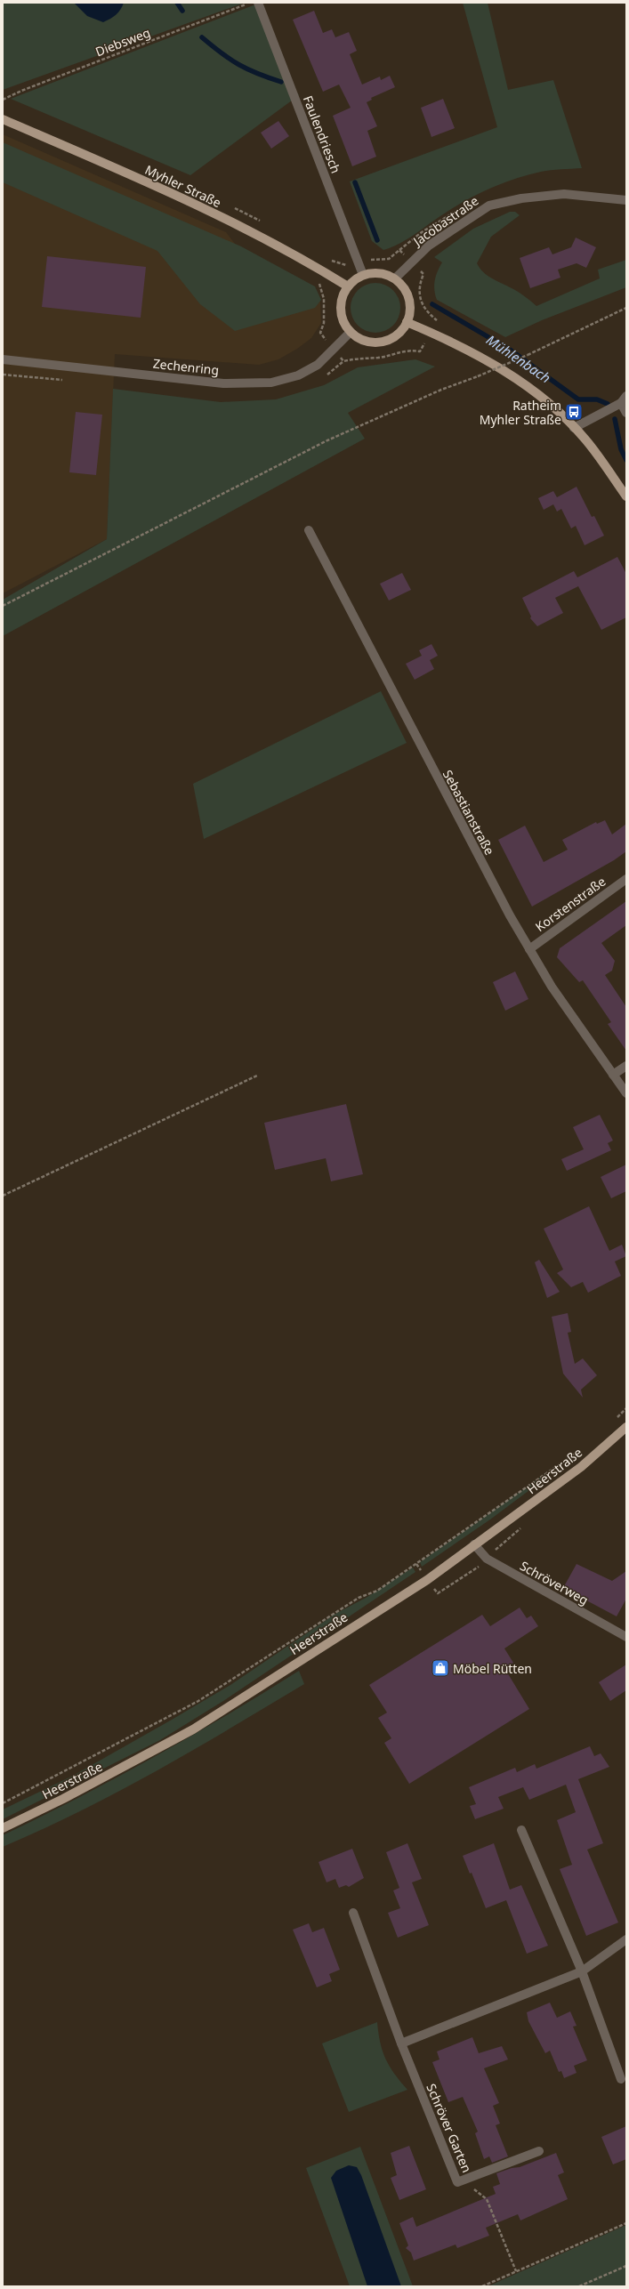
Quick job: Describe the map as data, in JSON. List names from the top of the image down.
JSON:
{
  "streets": {
    "main road": ["Myhler Straße", "Heerstraße"],
    "street": [
      "Faulendriesch",
      "Jacobastraße",
      "Zechenring",
      "Sebastianstraße",
      "Korstenstraße",
      "Schröverweg",
      "Schröver Garten"
    ],
    "path": ["Diebsweg"]
  },
  "crossings": [
    ["Faulendriesch", "Myhler Straße"],
    ["Faulendriesch", "Jacobastraße"],
    ["Faulendriesch", "Zechenring"],
    ["Myhler Straße", "Jacobastraße"],
    ["Myhler Straße", "Zechenring"],
    ["Jacobastraße", "Zechenring"],
    ["Sebastianstraße", "Korstenstraße"],
    ["Heerstraße", "Schröverweg"]
  ],
  "water": ["Mühlenbach"],
  "places": {
    "bus stop": ["Ratheim Myhler Straße"],
    "shop": ["Möbel Rütten"]
  }
}
